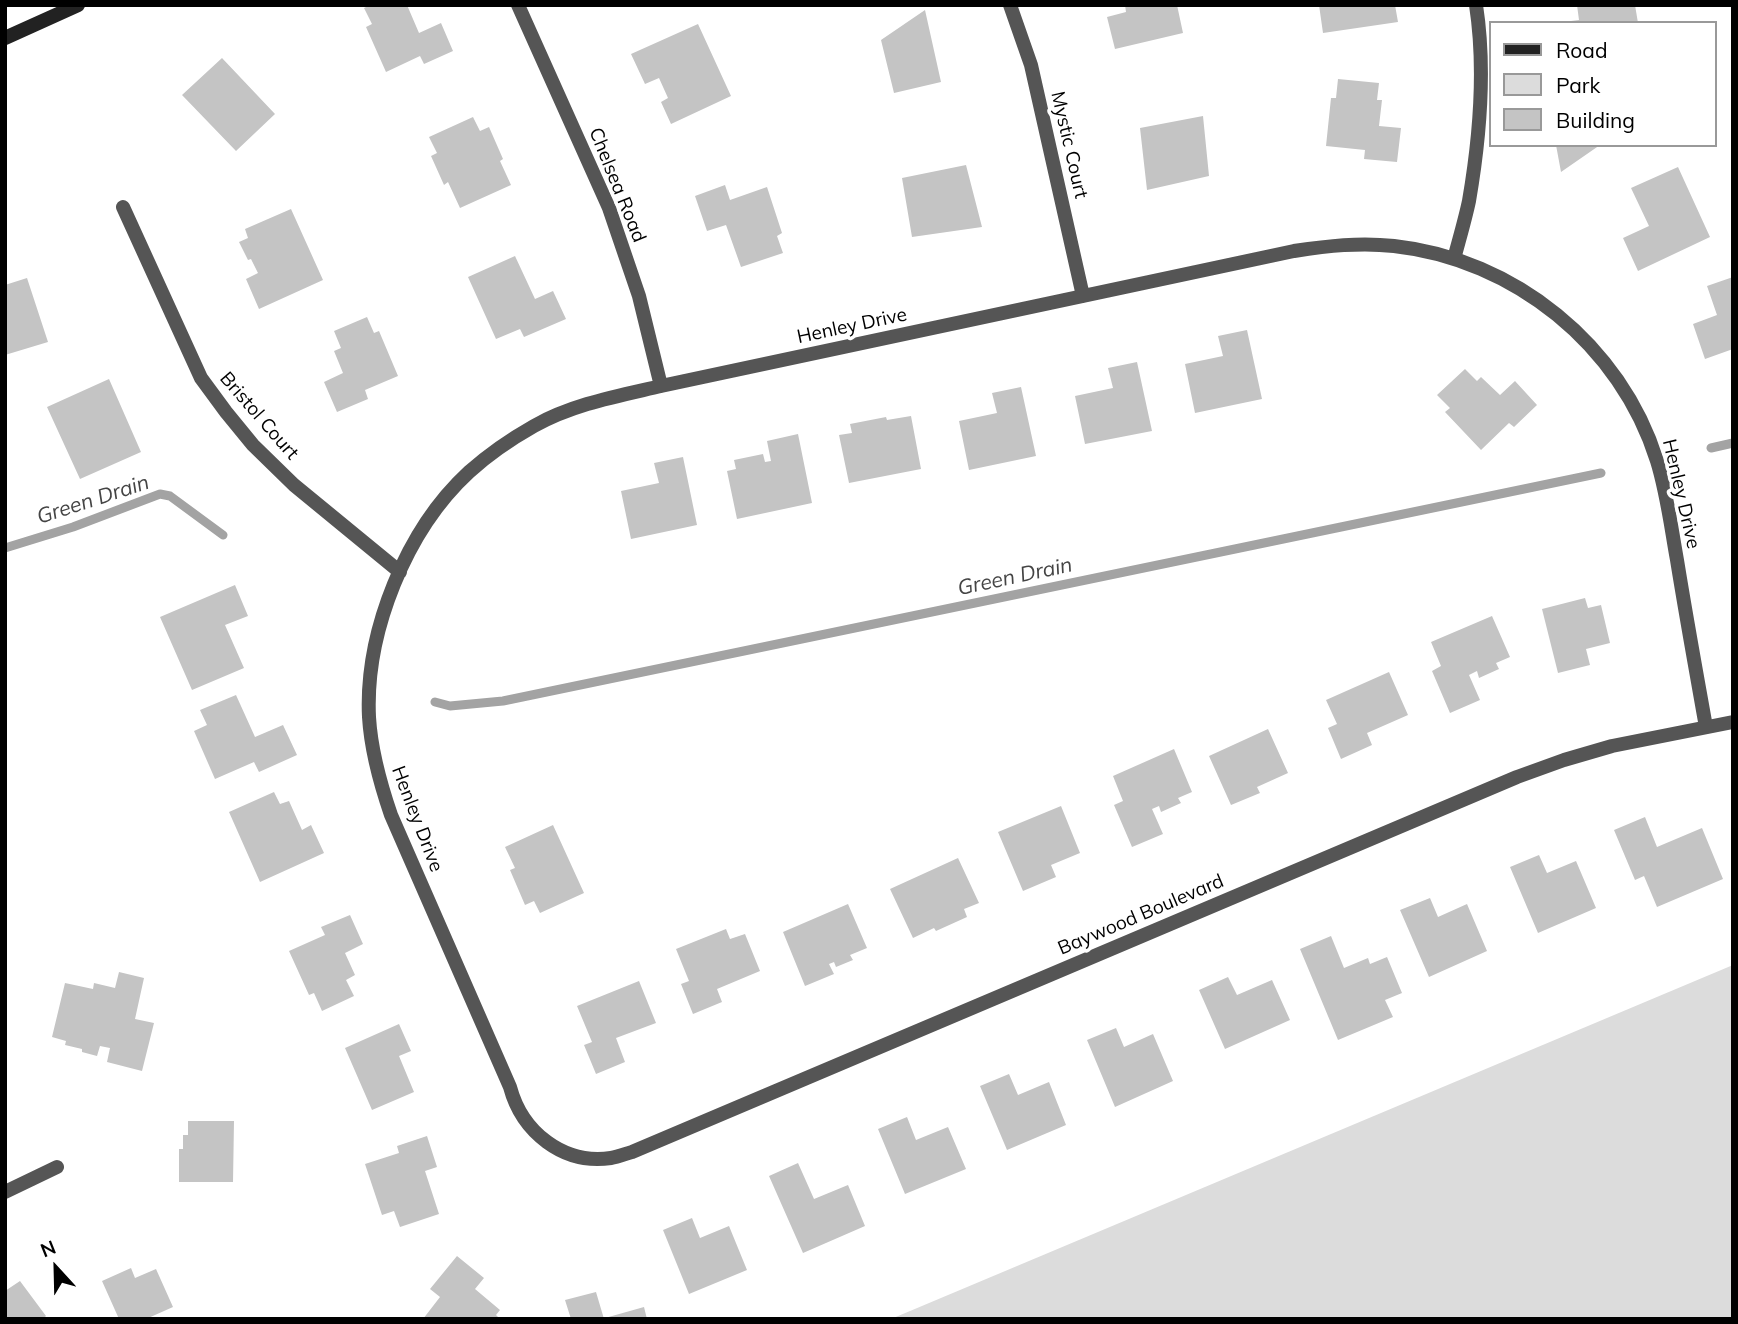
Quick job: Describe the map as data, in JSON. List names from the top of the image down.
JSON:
{
  "streets": {
    "street": [
      "Mystic Court",
      "Chelsea Road",
      "Henley Drive",
      "Bristol Court",
      "Baywood Boulevard"
    ]
  },
  "crossings": [
    ["Mystic Court", "Henley Drive"],
    ["Chelsea Road", "Henley Drive"],
    ["Henley Drive", "Bristol Court"],
    ["Henley Drive", "Baywood Boulevard"]
  ],
  "water": ["Green Drain"],
  "legend": ["Road", "Park", "Building"],
  "north": "top"
}
